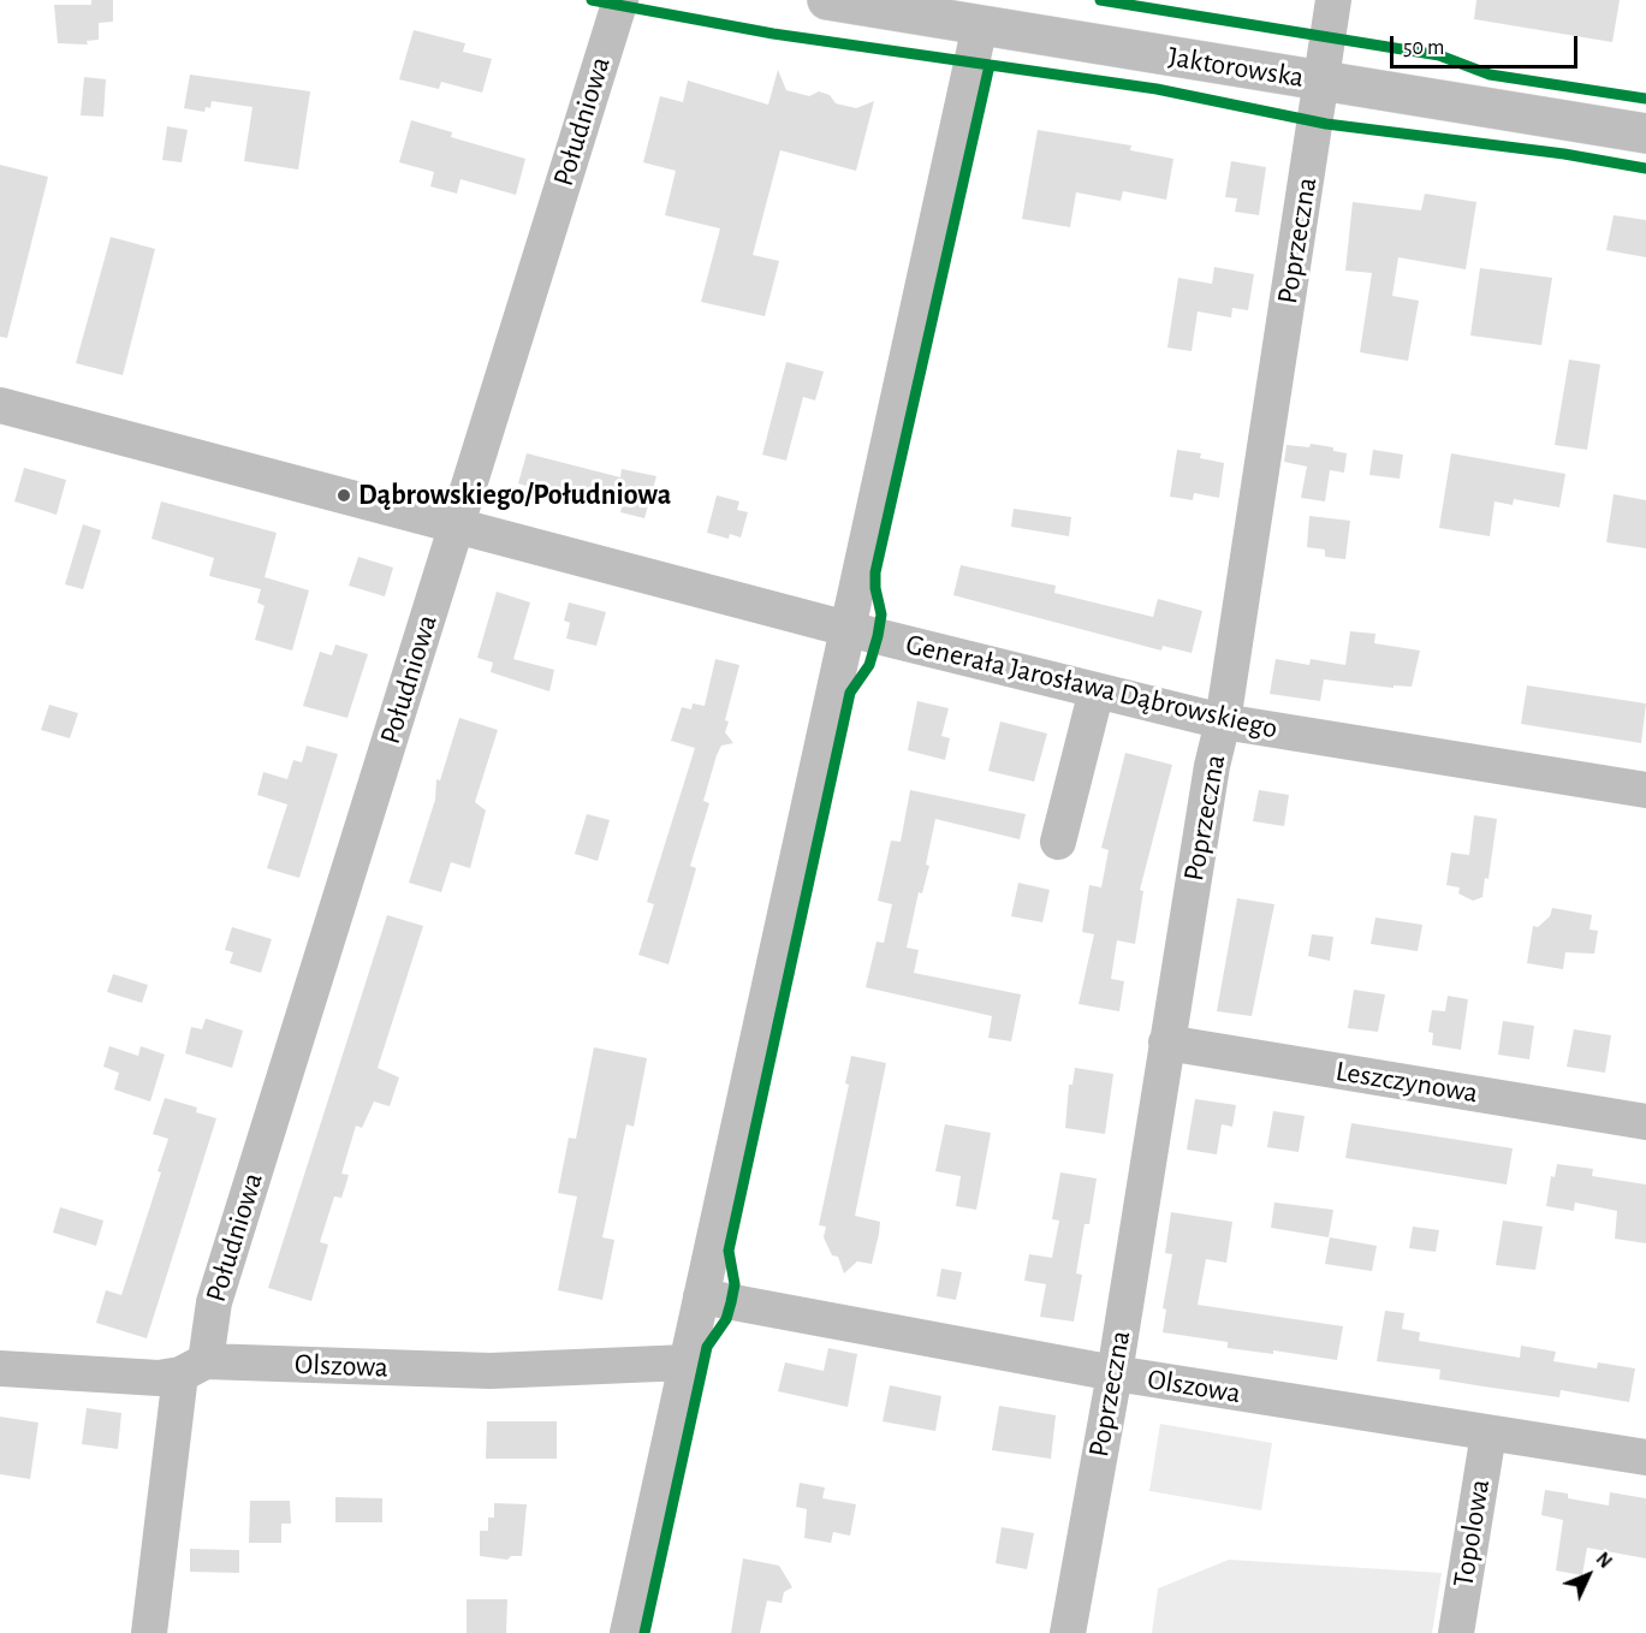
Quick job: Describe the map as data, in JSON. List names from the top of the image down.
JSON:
{
  "streets": {
    "main road": ["Jaktorowska"],
    "street": [
      "Południowa",
      "Poprzeczna",
      "Generała Jarosława Dąbrowskiego",
      "Leszczynowa",
      "Olszowa",
      "Topolowa"
    ]
  },
  "crossings": [
    ["Jaktorowska", "Poprzeczna"],
    ["Południowa", "Generała Jarosława Dąbrowskiego"],
    ["Południowa", "Olszowa"],
    ["Poprzeczna", "Generała Jarosława Dąbrowskiego"],
    ["Poprzeczna", "Leszczynowa"],
    ["Poprzeczna", "Olszowa"],
    ["Olszowa", "Topolowa"]
  ],
  "places": ["Dąbrowskiego/Południowa"],
  "scale_bar": "50 m",
  "north": "top right"
}
